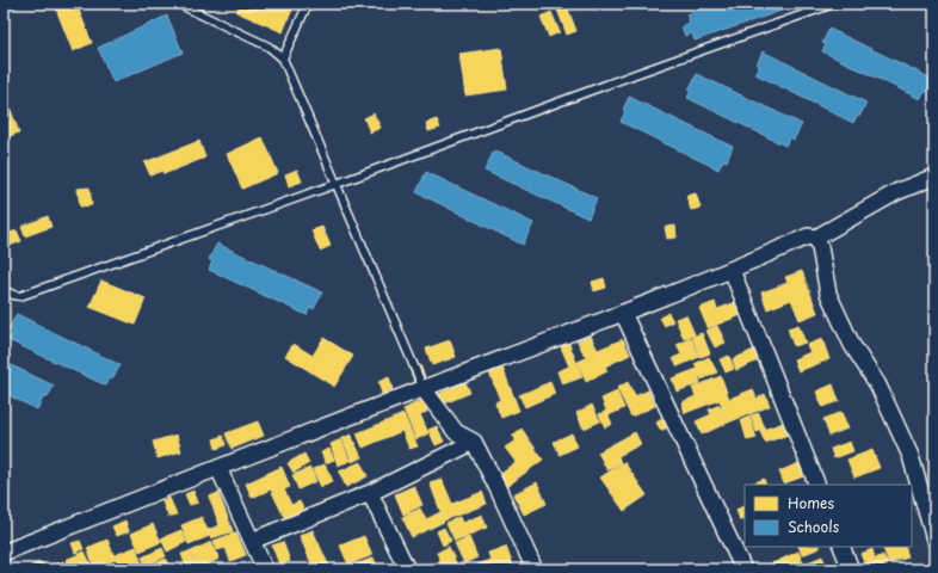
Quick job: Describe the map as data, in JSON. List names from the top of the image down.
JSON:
{
  "legend": ["Homes", "Schools"]
}
